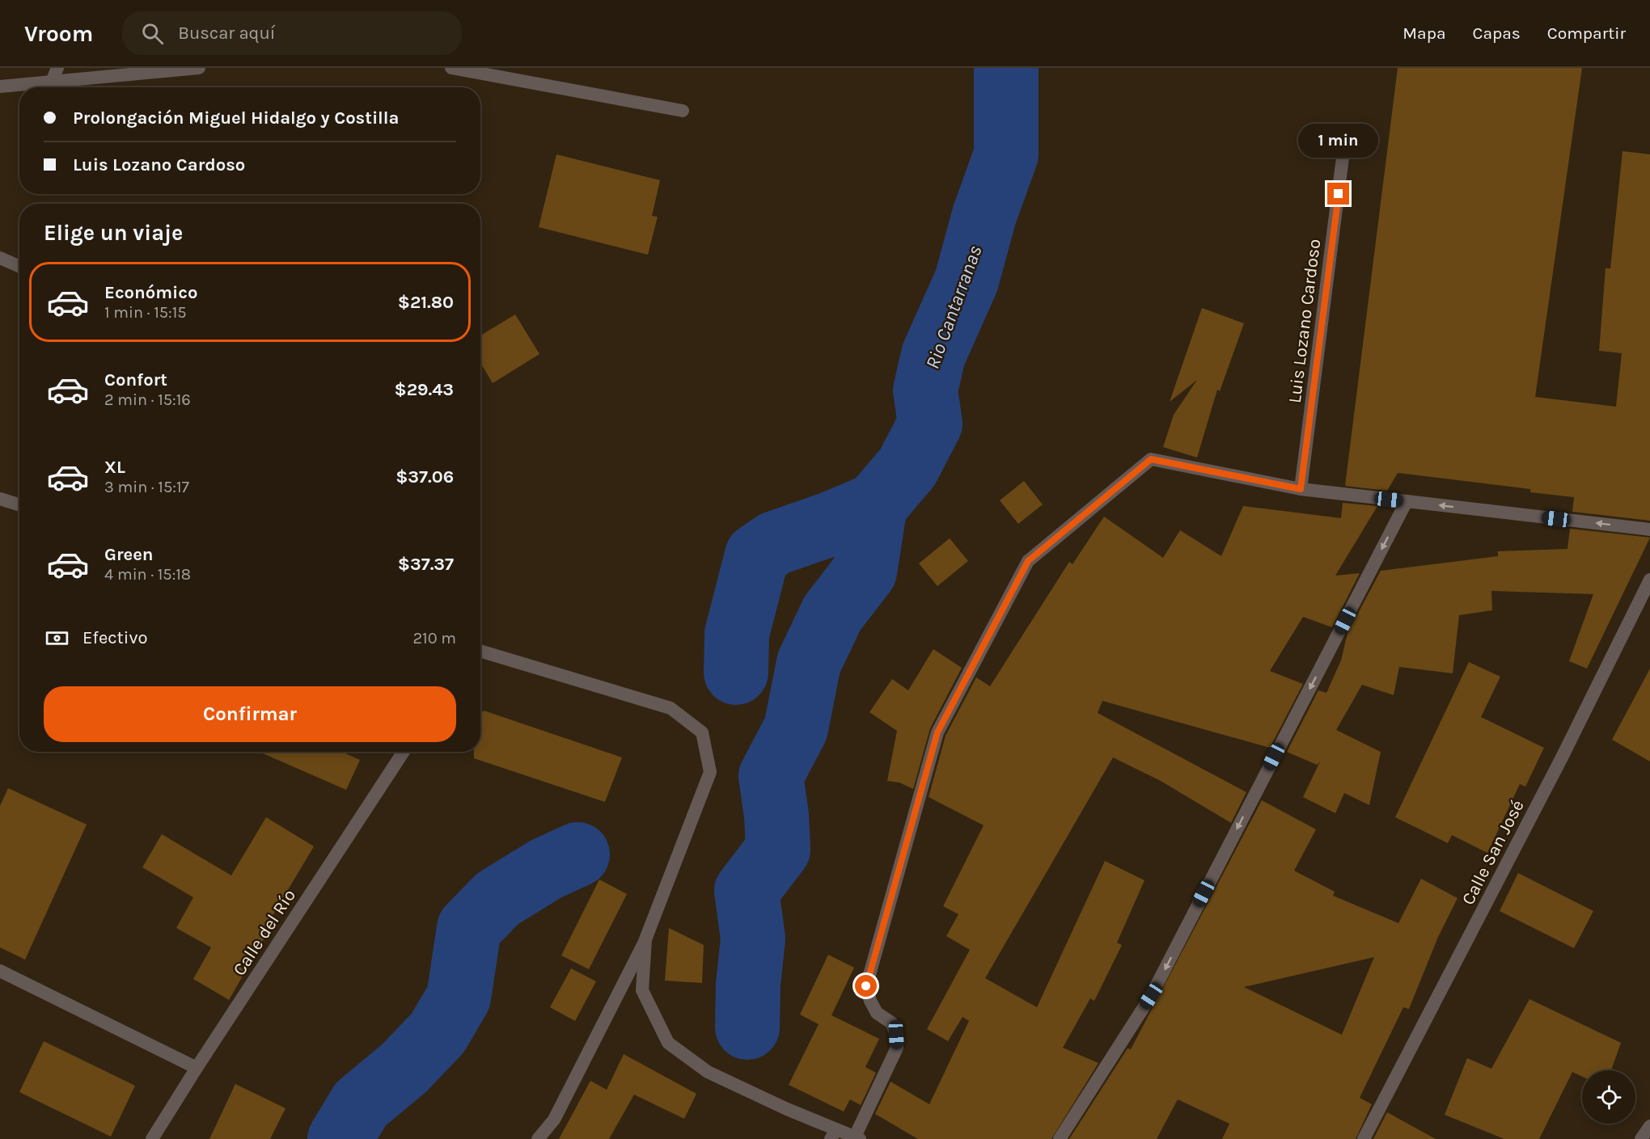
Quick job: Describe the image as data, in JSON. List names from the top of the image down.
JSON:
{
  "streets": {
    "street": ["Luis Lozano Cardoso", "Calle San José", "Calle del Río"]
  },
  "water": ["Rio Cantarranas"],
  "page": {
    "header": "Vroom",
    "search": "Buscar aquí",
    "nav": ["Mapa", "Capas", "Compartir"],
    "banner": ["Prolongación Miguel Hidalgo y Costilla", "Luis Lozano Cardoso"],
    "bubble": "1 min",
    "heading": "Elige un viaje",
    "list": [
      {
        "name": "Económico",
        "note": "1 min · 15:15",
        "value": "$21.80"
      },
      {
        "name": "Confort",
        "note": "2 min · 15:16",
        "value": "$29.43"
      },
      {
        "name": "XL",
        "note": "3 min · 15:17",
        "value": "$37.06"
      },
      {
        "name": "Green",
        "note": "4 min · 15:18",
        "value": "$37.37"
      }
    ],
    "pay": ["Efectivo", "210 m"],
    "buttons": "Confirmar"
  }
}
